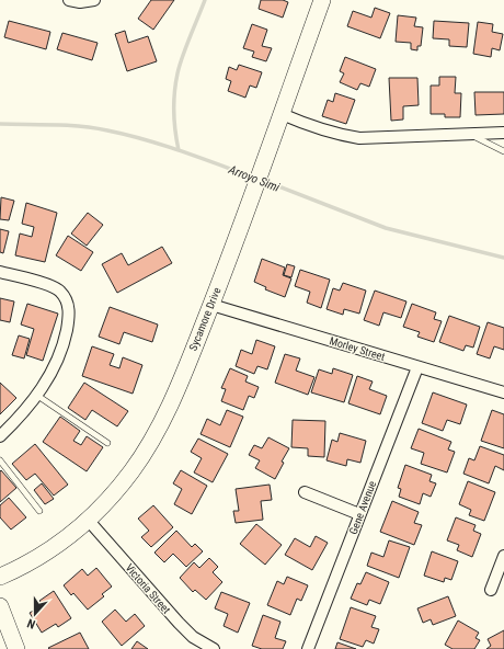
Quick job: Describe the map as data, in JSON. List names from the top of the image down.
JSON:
{
  "streets": {
    "main road": ["Sycamore Drive"],
    "street": ["Morley Street", "Gene Avenue", "Victoria Street"]
  },
  "crossings": [
    ["Sycamore Drive", "Morley Street"],
    ["Sycamore Drive", "Victoria Street"],
    ["Morley Street", "Gene Avenue"]
  ],
  "water": ["Arroyo Simi"],
  "north": "bottom"
}
